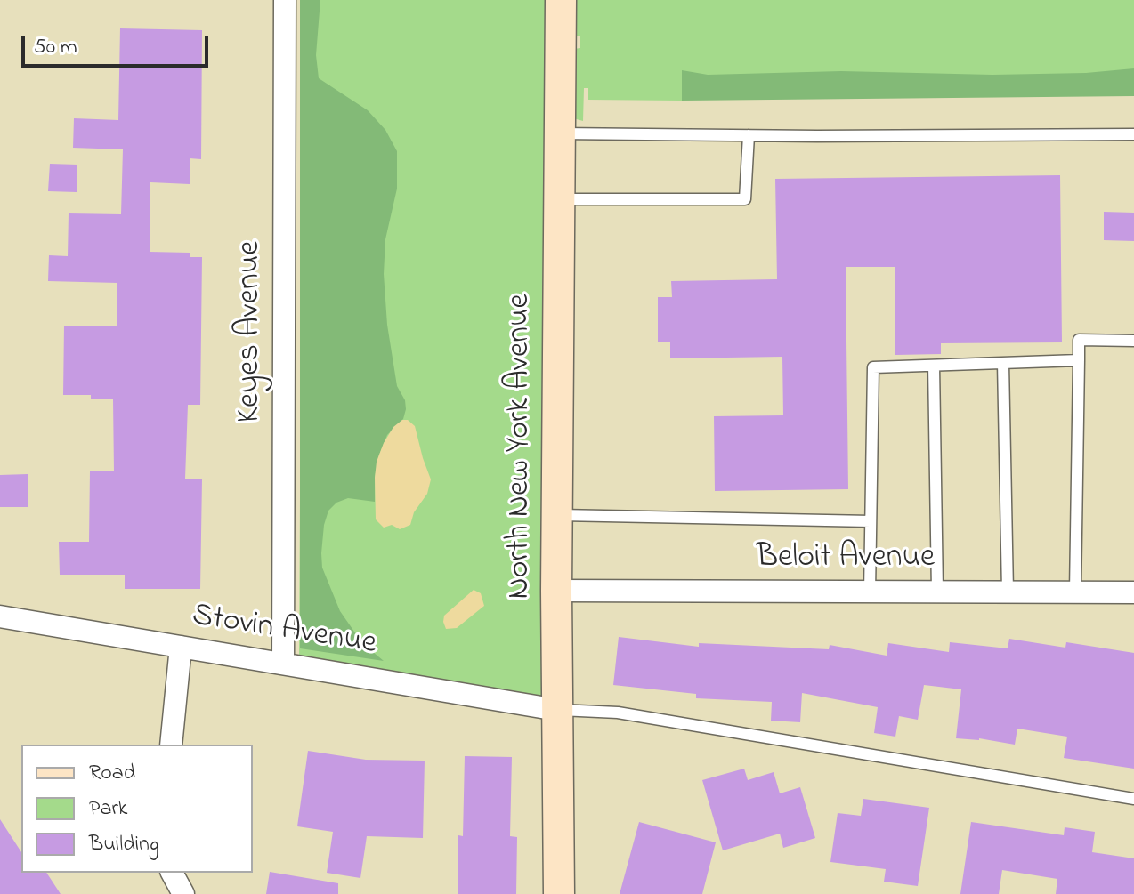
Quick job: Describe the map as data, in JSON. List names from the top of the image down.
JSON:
{
  "streets": {
    "street": [
      "Keyes Avenue",
      "North New York Avenue",
      "Beloit Avenue",
      "Stovin Avenue"
    ]
  },
  "crossings": [
    ["Keyes Avenue", "Stovin Avenue"],
    ["North New York Avenue", "Beloit Avenue"],
    ["North New York Avenue", "Stovin Avenue"]
  ],
  "legend": ["Road", "Park", "Building"],
  "scale_bar": "50 m"
}
